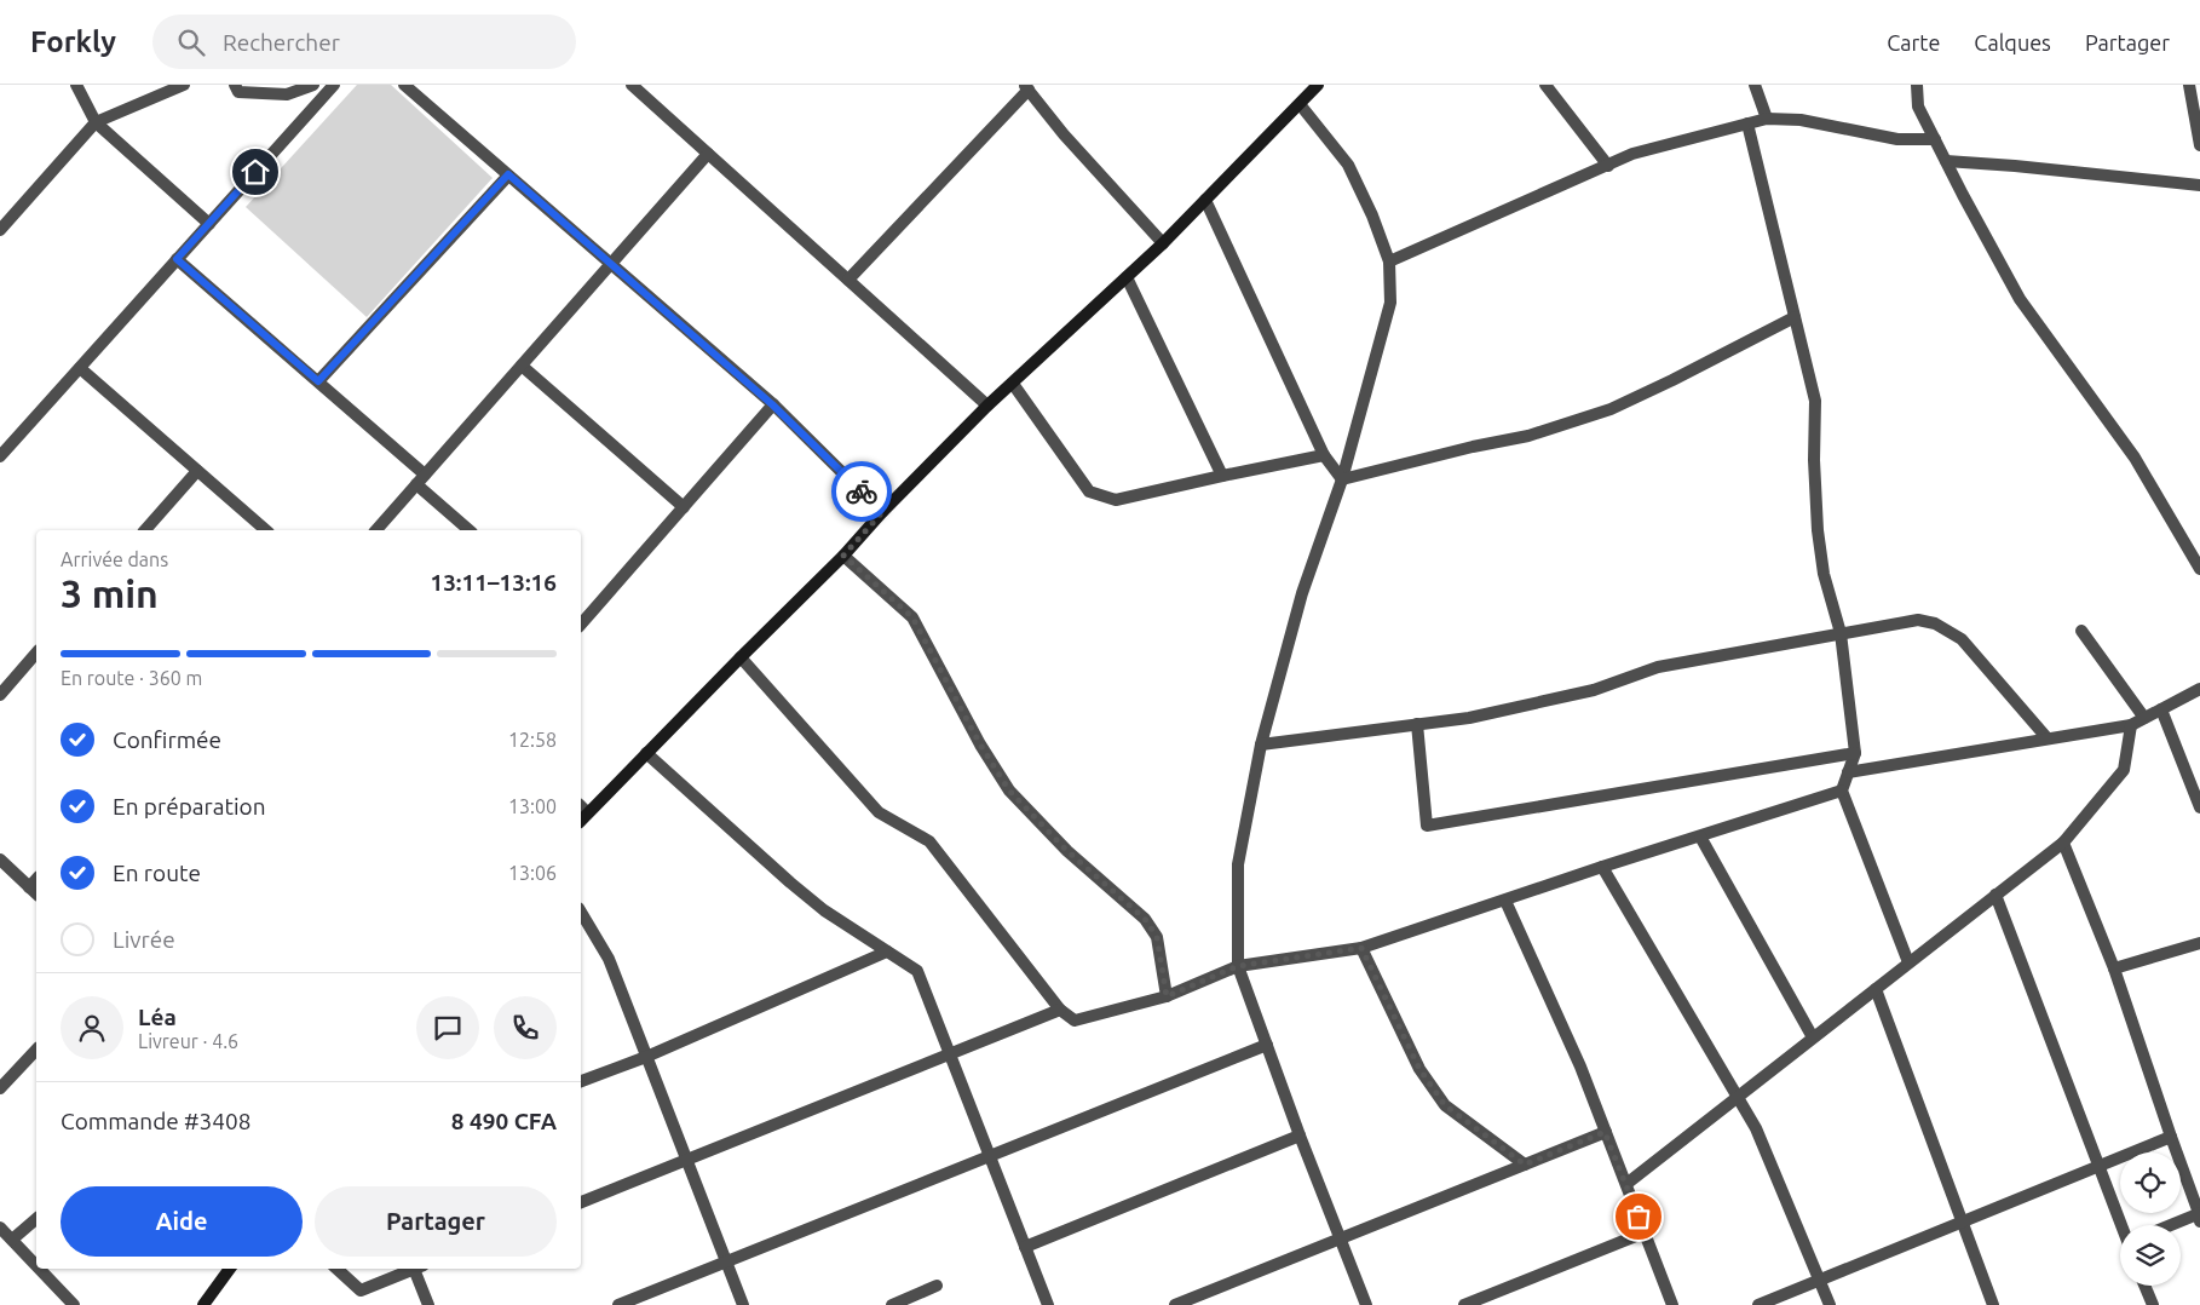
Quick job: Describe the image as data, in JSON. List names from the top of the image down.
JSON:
{
  "page": {
    "header": "Forkly",
    "search": "Rechercher",
    "nav": ["Carte", "Calques", "Partager"],
    "heading": ["3 min", "Arrivée dans", "13:11–13:16"],
    "panel": [
      "Léa",
      "Livreur · 4.6",
      "Commande #3408",
      "8 490 CFA"
    ],
    "bar": "En route · 360 m",
    "list": [
      ["Confirmée", "12:58"],
      ["En préparation", "13:00"],
      ["En route", "13:06"],
      "Livrée"
    ],
    "buttons": ["Aide", "Partager"]
  }
}
